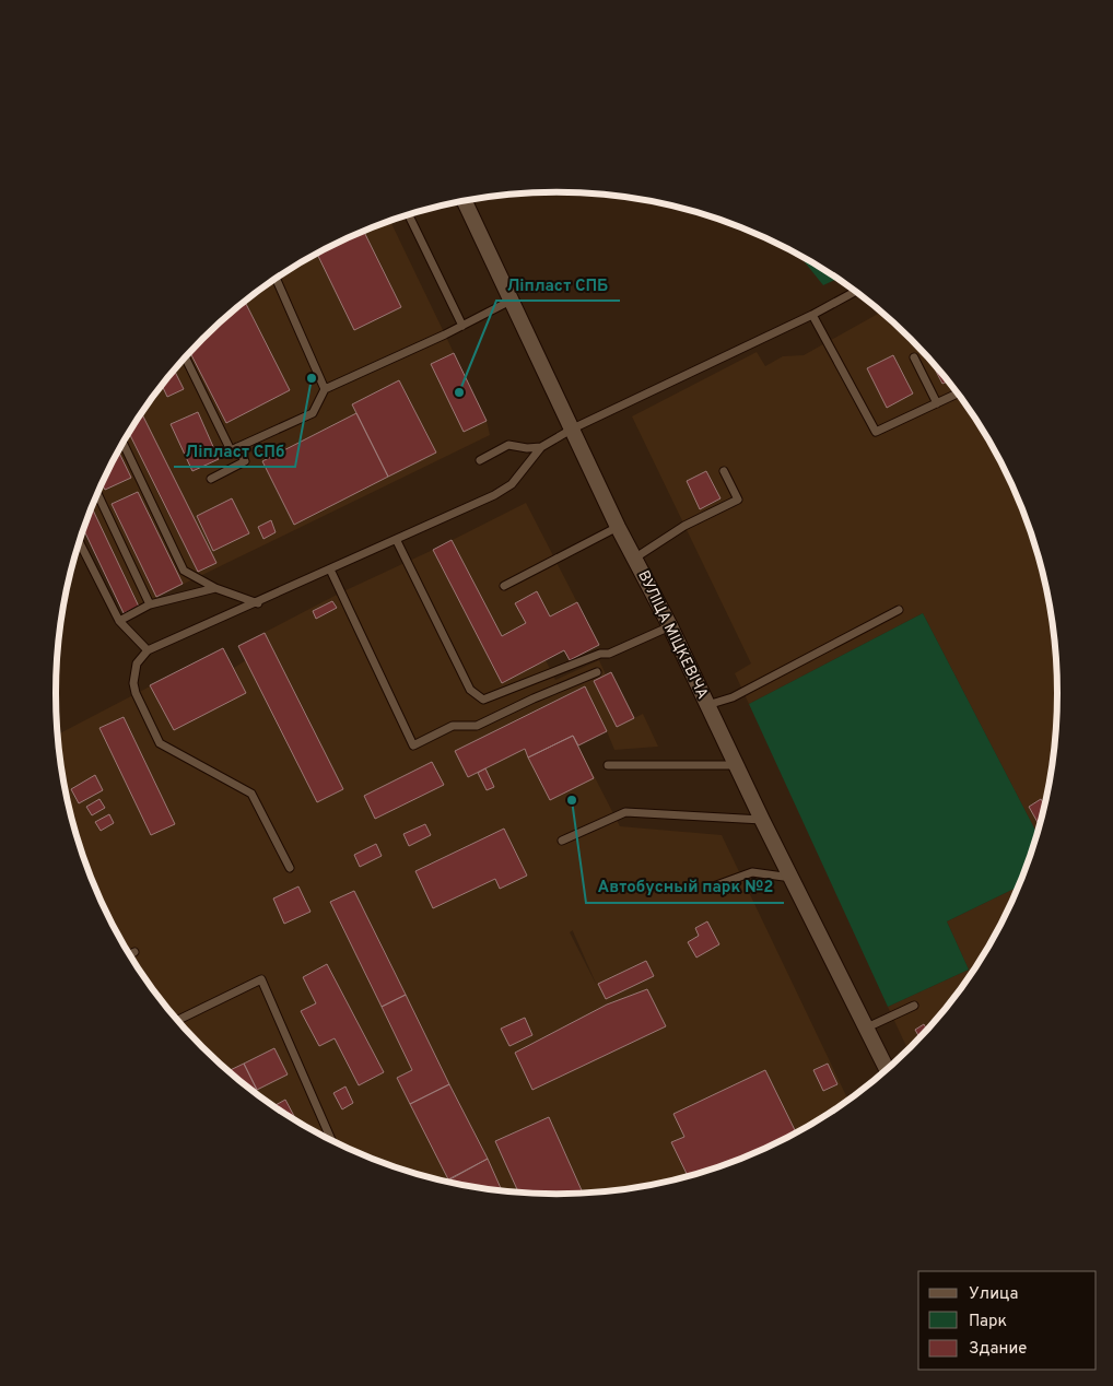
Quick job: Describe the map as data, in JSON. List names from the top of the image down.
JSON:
{
  "streets": {
    "street": ["ВУЛІЦА МІЦКЕВІЧА"]
  },
  "places": ["Ліпласт СПб", "Ліпласт СПБ", "Автобусный парк №2"],
  "legend": ["Улица", "Парк", "Здание"]
}
